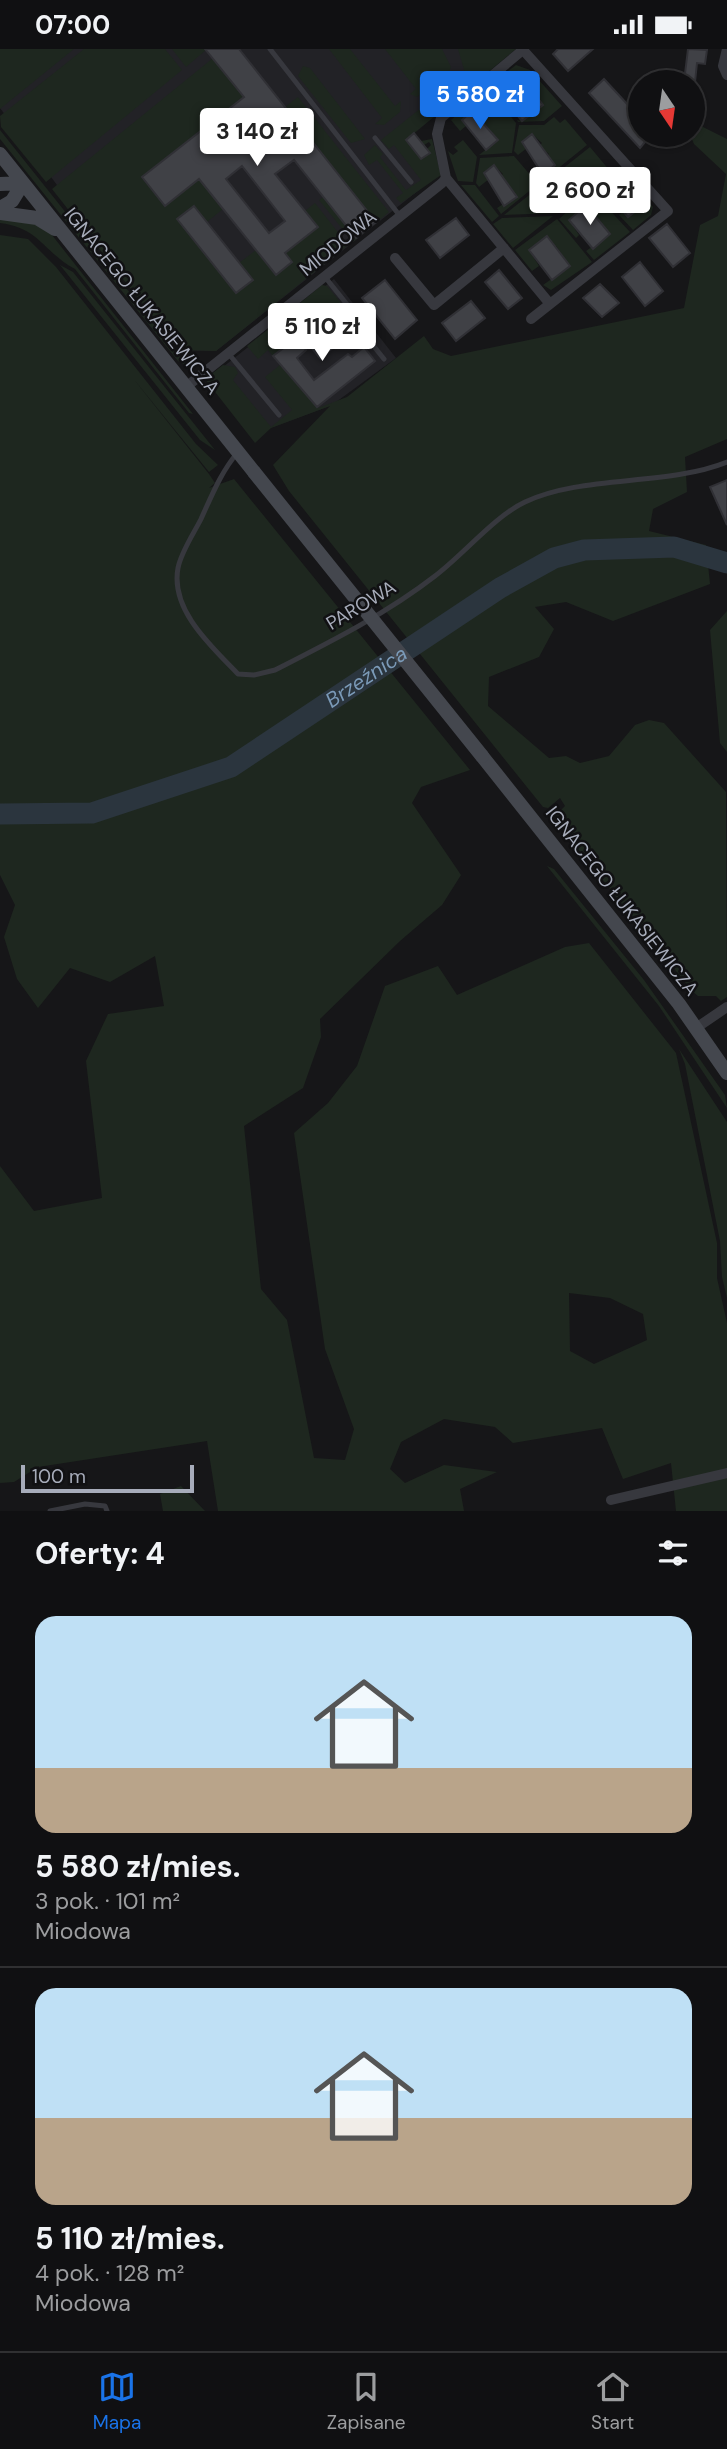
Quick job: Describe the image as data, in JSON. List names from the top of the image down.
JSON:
{
  "streets": {
    "street": ["MIODOWA", "IGNACEGO ŁUKASIEWICZA"],
    "lane": ["PAROWA"]
  },
  "crossings": [
    ["MIODOWA", "IGNACEGO ŁUKASIEWICZA"],
    ["IGNACEGO ŁUKASIEWICZA", "PAROWA"]
  ],
  "water": ["Brzeźnica"],
  "scale_bar": "100 m",
  "north": "bottom",
  "page": {
    "status": "07:00",
    "price": [
      "5 580 zł",
      "3 140 zł",
      "2 600 zł",
      "5 110 zł"
    ],
    "scale": "100 m",
    "heading": "Oferty: 4",
    "list": [
      {
        "name": "5 580 zł/mies.",
        "note": "3 pok. · 101 m² · Miodowa"
      },
      {
        "name": "5 110 zł/mies.",
        "note": "4 pok. · 128 m² · Miodowa"
      }
    ],
    "tabs": ["Mapa", "Zapisane", "Start"]
  }
}
